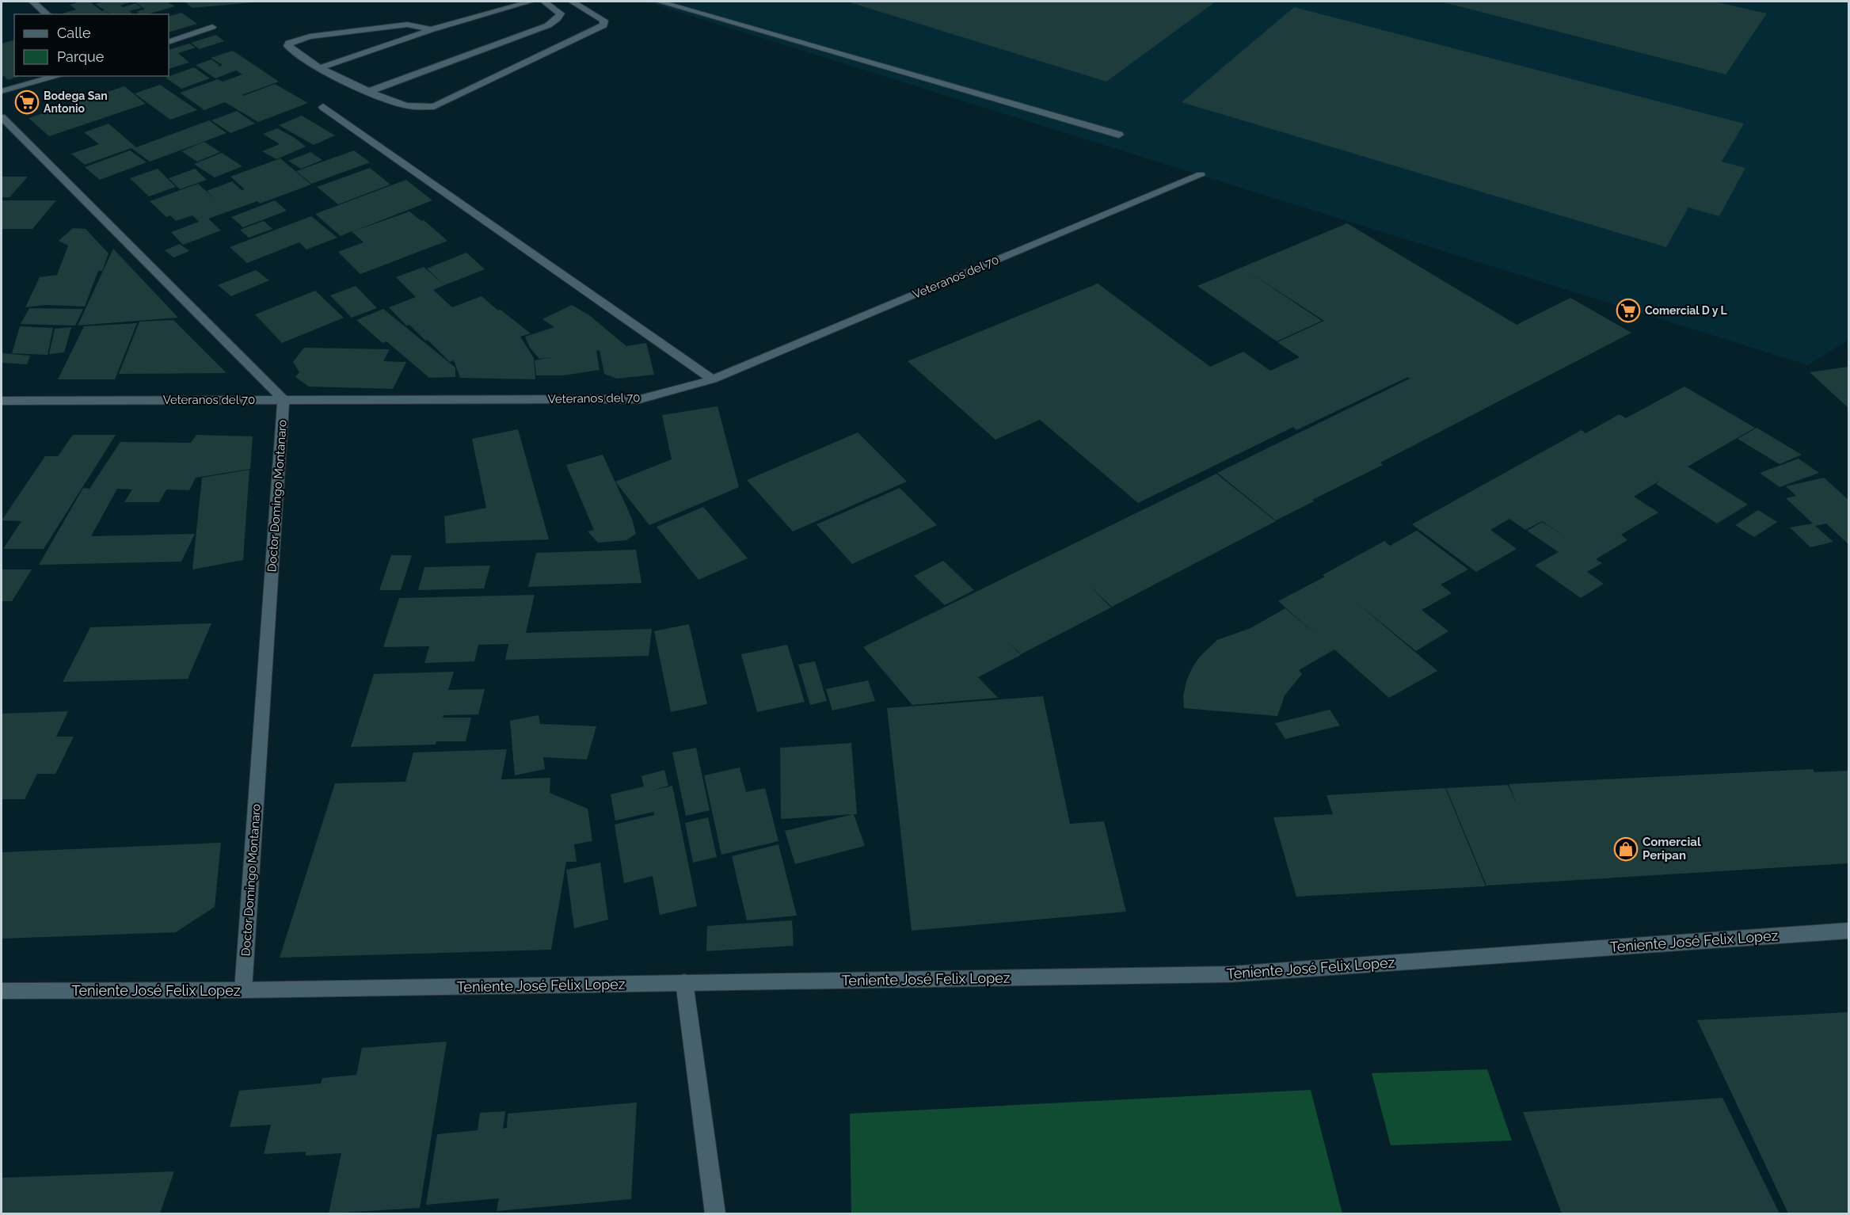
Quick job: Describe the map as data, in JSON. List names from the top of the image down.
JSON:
{
  "streets": {
    "street": ["Veteranos del 70", "Doctor Domingo Montanaro", "Teniente José Felix Lopez"]
  },
  "crossings": [
    ["Veteranos del 70", "Doctor Domingo Montanaro"],
    ["Doctor Domingo Montanaro", "Teniente José Felix Lopez"]
  ],
  "places": {
    "supermarket": ["Bodega San Antonio", "Comercial D y L"],
    "shop": ["Comercial Peripan"]
  },
  "legend": ["Calle", "Parque"]
}
